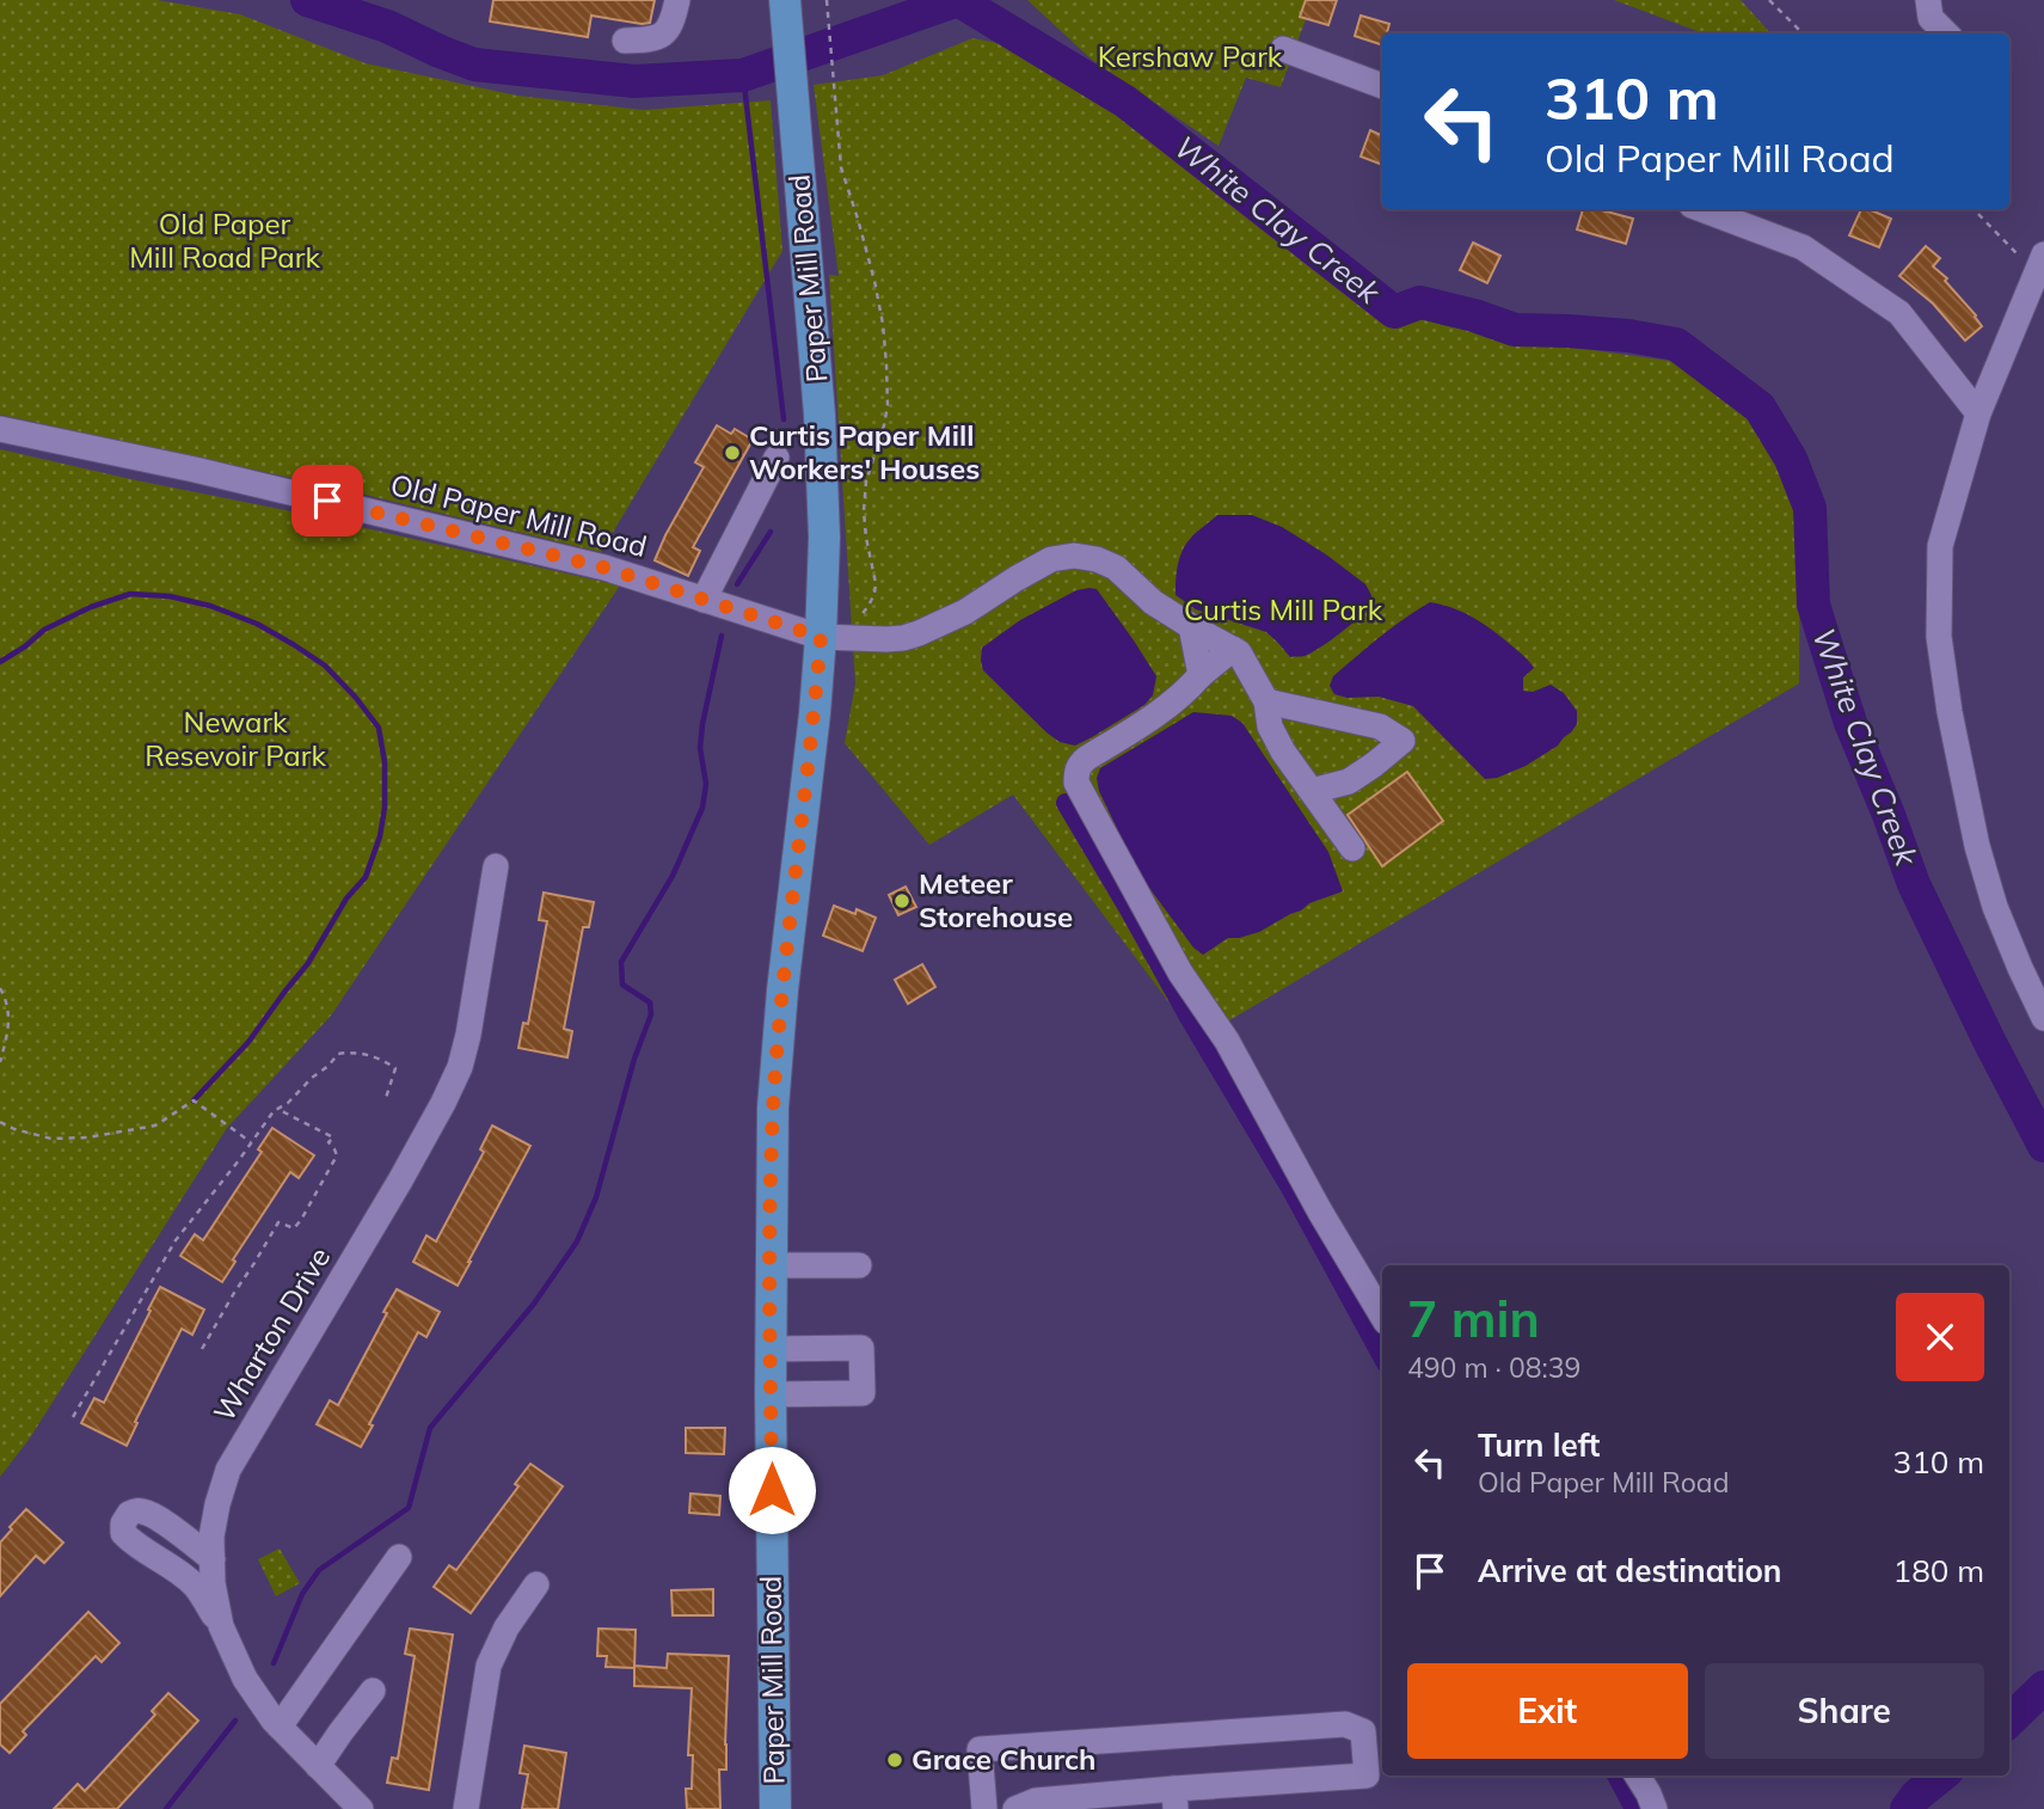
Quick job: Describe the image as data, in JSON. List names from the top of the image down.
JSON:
{
  "streets": {
    "main road": ["Paper Mill Road"],
    "street": ["Old Paper Mill Road", "Wharton Drive"]
  },
  "crossings": [
    ["Paper Mill Road", "Old Paper Mill Road"]
  ],
  "water": ["White Clay Creek"],
  "parks": [
    "Kershaw Park",
    "Old Paper Mill Road Park",
    "Curtis Mill Park",
    "Newark Resevoir Park"
  ],
  "places": ["Curtis Paper Mill Workers' Houses", "Meteer Storehouse", "Grace Church"],
  "page": {
    "turn": ["310 m", "Old Paper Mill Road"],
    "heading": ["7 min", "490 m · 08:39"],
    "list": [
      {
        "name": "Turn left",
        "note": "Old Paper Mill Road",
        "value": "310 m"
      },
      {
        "name": "Arrive at destination",
        "value": "180 m"
      }
    ],
    "buttons": ["Exit", "Share"]
  }
}
